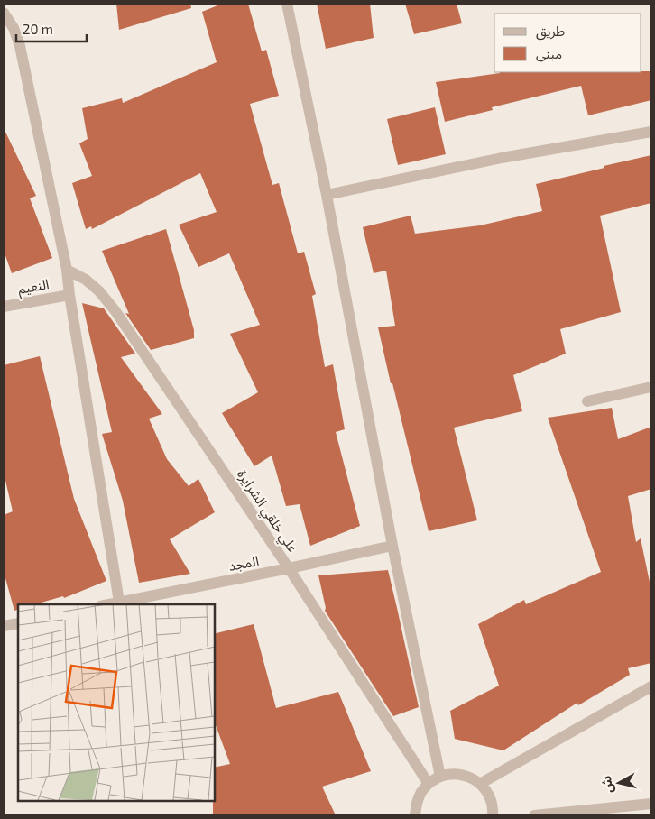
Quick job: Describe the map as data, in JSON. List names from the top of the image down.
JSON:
{
  "streets": {
    "street": ["النعيم", "علي خلقي الشرايرة", "المجد"]
  },
  "crossings": [
    ["علي خلقي الشرايرة", "المجد"]
  ],
  "legend": ["طريق", "مبنى"],
  "scale_bar": "20 m",
  "north": "left"
}
